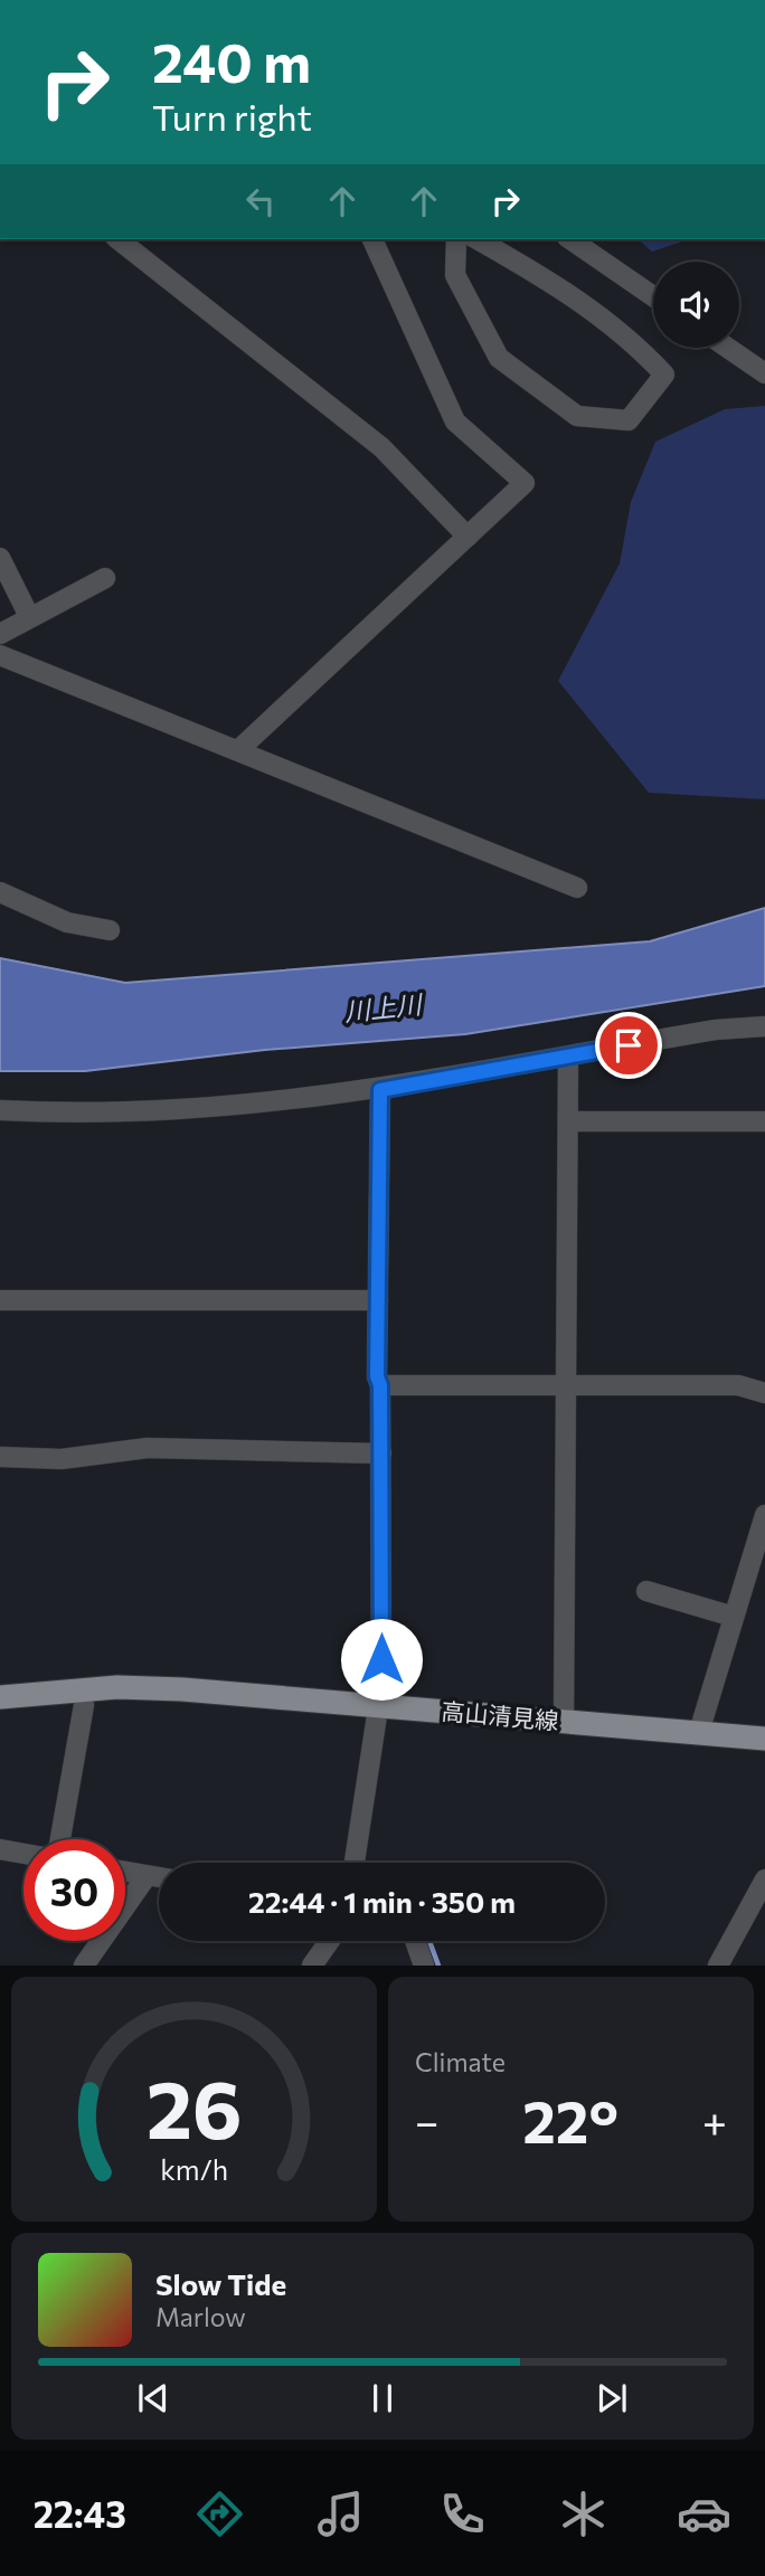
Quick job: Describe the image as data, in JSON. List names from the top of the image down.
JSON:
{
  "streets": {
    "main road": ["高山清見線"]
  },
  "water": ["川上川"],
  "page": {
    "turn": ["240 m", "Turn right"],
    "limit": "30",
    "trip": "22:44 · 1 min · 350 m",
    "tile": "Climate",
    "heat": ["−", "22°", "+"],
    "song": ["Slow Tide", "Marlow"],
    "tabs": "22:43",
    "gauge": ["26", "km/h"]
  }
}
